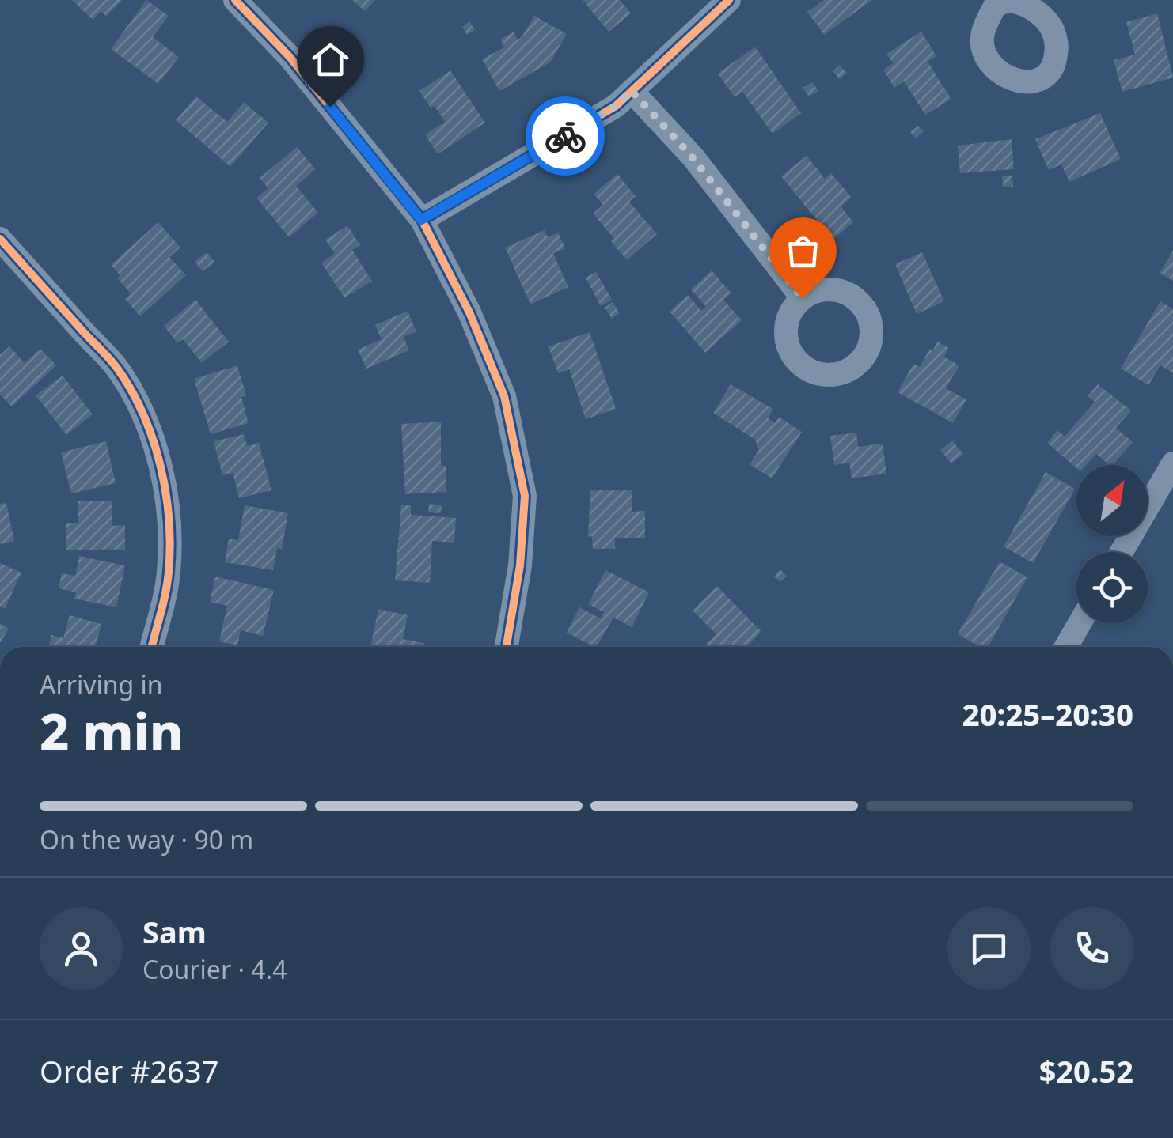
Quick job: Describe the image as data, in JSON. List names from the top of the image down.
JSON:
{
  "north": "top right",
  "page": {
    "heading": ["2 min", "Arriving in", "20:25–20:30"],
    "panel": [
      "Sam",
      "Courier · 4.4",
      "Order #2637",
      "$20.52"
    ],
    "bar": "On the way · 90 m"
  }
}
